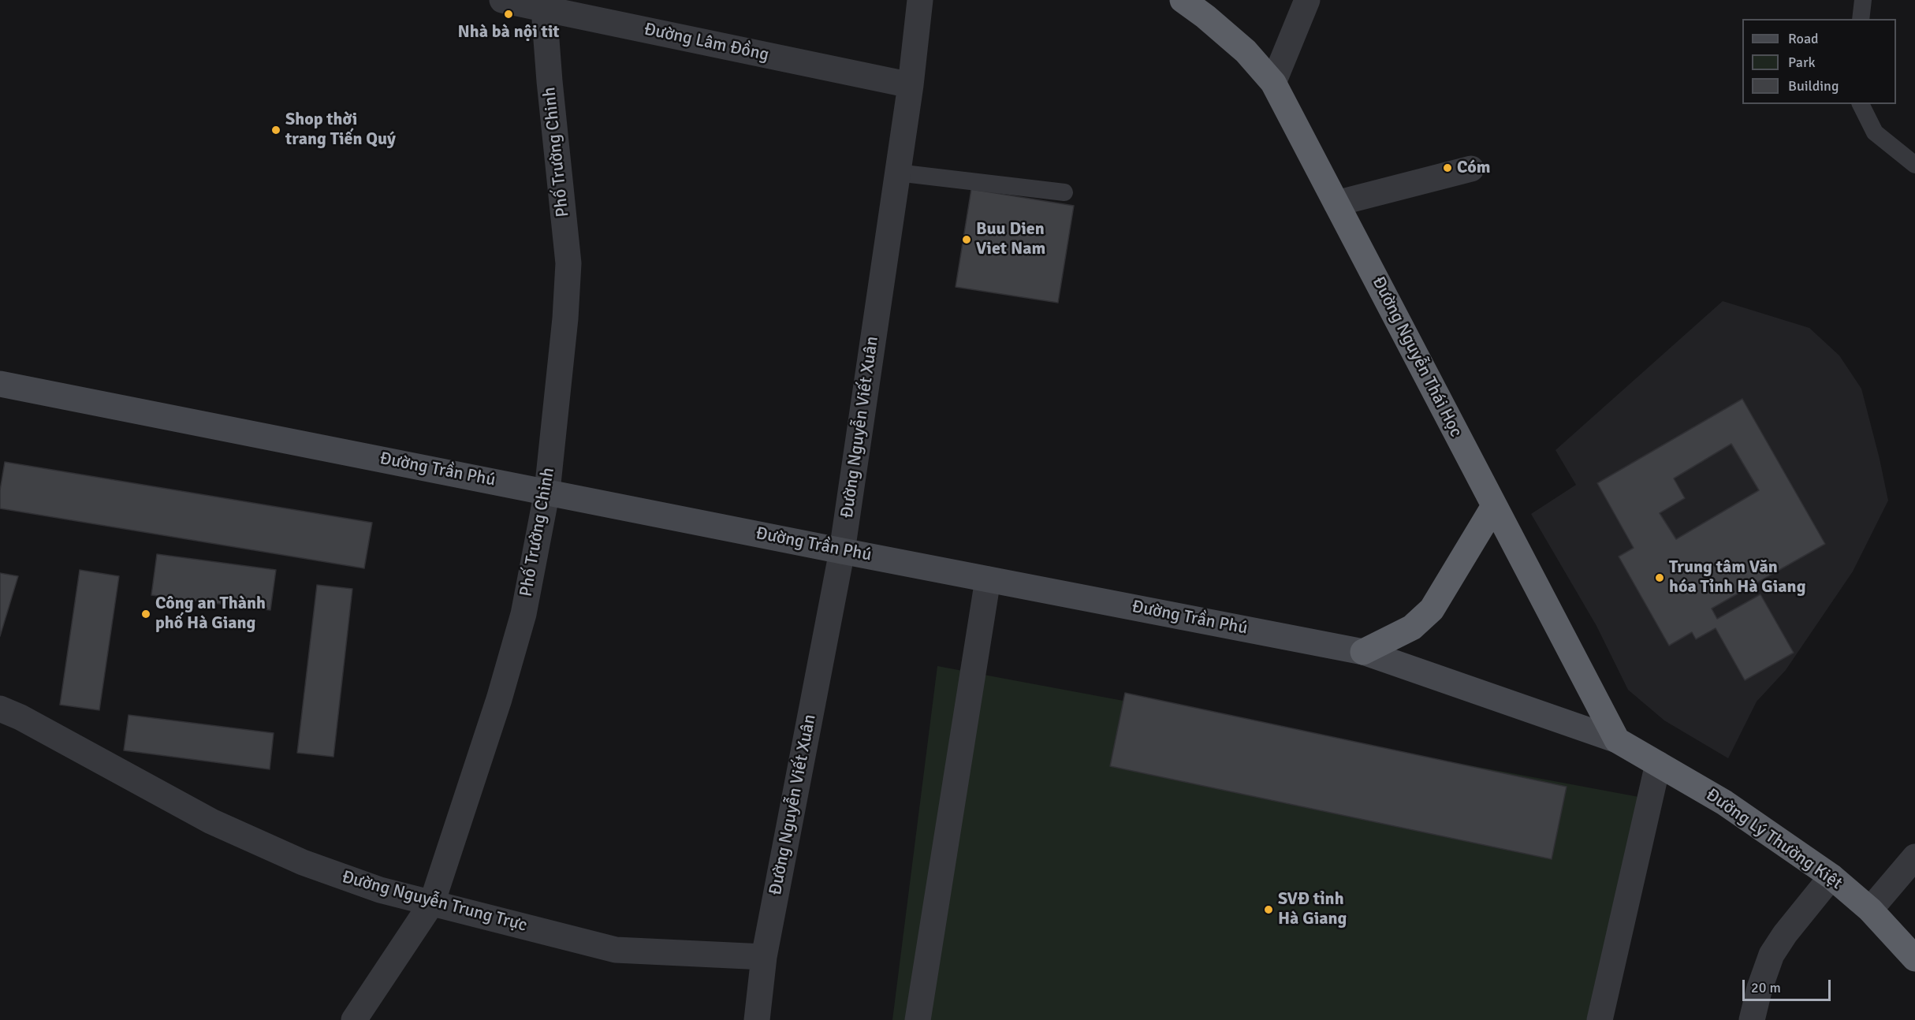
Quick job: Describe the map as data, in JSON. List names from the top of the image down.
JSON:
{
  "streets": {
    "highway": ["Đường Nguyễn Thái Học", "Đường Lý Thường Kiệt"],
    "main road": ["Đường Trần Phú"],
    "street": [
      "Đường Lâm Đồng",
      "Phố Trường Chinh",
      "Đường Nguyễn Viết Xuân",
      "Đường Nguyễn Trung Trực"
    ]
  },
  "crossings": [
    ["Đường Lâm Đồng", "Phố Trường Chinh"],
    ["Đường Lâm Đồng", "Đường Nguyễn Viết Xuân"],
    ["Phố Trường Chinh", "Đường Trần Phú"],
    ["Phố Trường Chinh", "Đường Nguyễn Trung Trực"],
    ["Đường Nguyễn Thái Học", "Đường Trần Phú"],
    ["Đường Nguyễn Thái Học", "Đường Lý Thường Kiệt"],
    ["Đường Nguyễn Viết Xuân", "Đường Trần Phú"],
    ["Đường Nguyễn Viết Xuân", "Đường Nguyễn Trung Trực"],
    ["Đường Trần Phú", "Đường Lý Thường Kiệt"]
  ],
  "places": [
    "Nhà bà nội tit",
    "Shop thời trang Tiến Quý",
    "Cóm",
    "Buu Dien Viet Nam",
    "Trung tâm Văn hóa Tỉnh Hà Giang",
    "Công an Thành phố Hà Giang",
    "SVĐ tỉnh Hà Giang"
  ],
  "legend": ["Road", "Park", "Building"],
  "scale_bar": "20 m"
}
